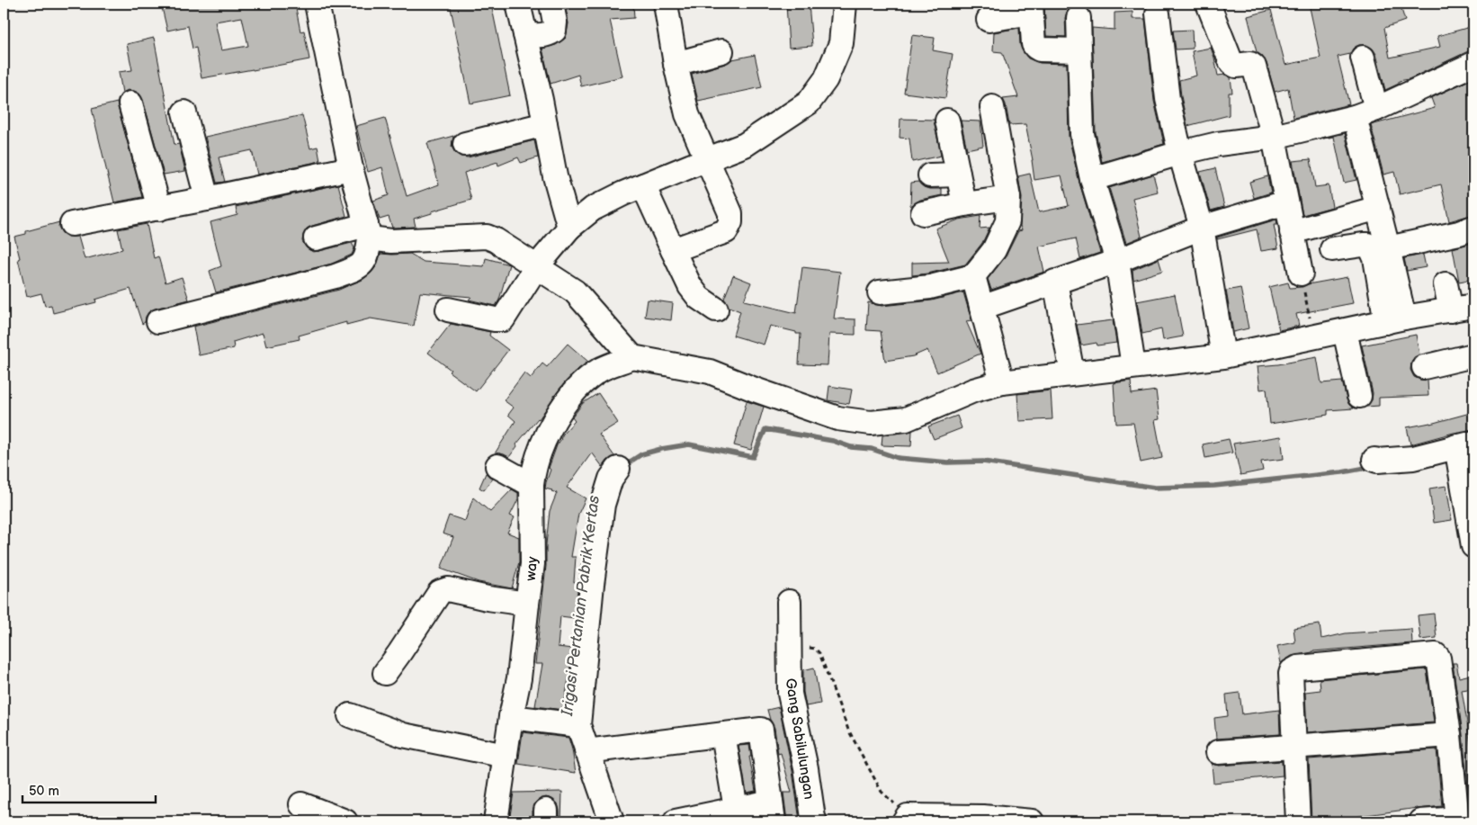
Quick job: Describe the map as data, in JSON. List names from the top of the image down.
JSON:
{
  "streets": {
    "street": ["way", "Gang Sabilulungan"]
  },
  "water": ["Irigasi Pertanian Pabrik Kertas"],
  "scale_bar": "50 m"
}
